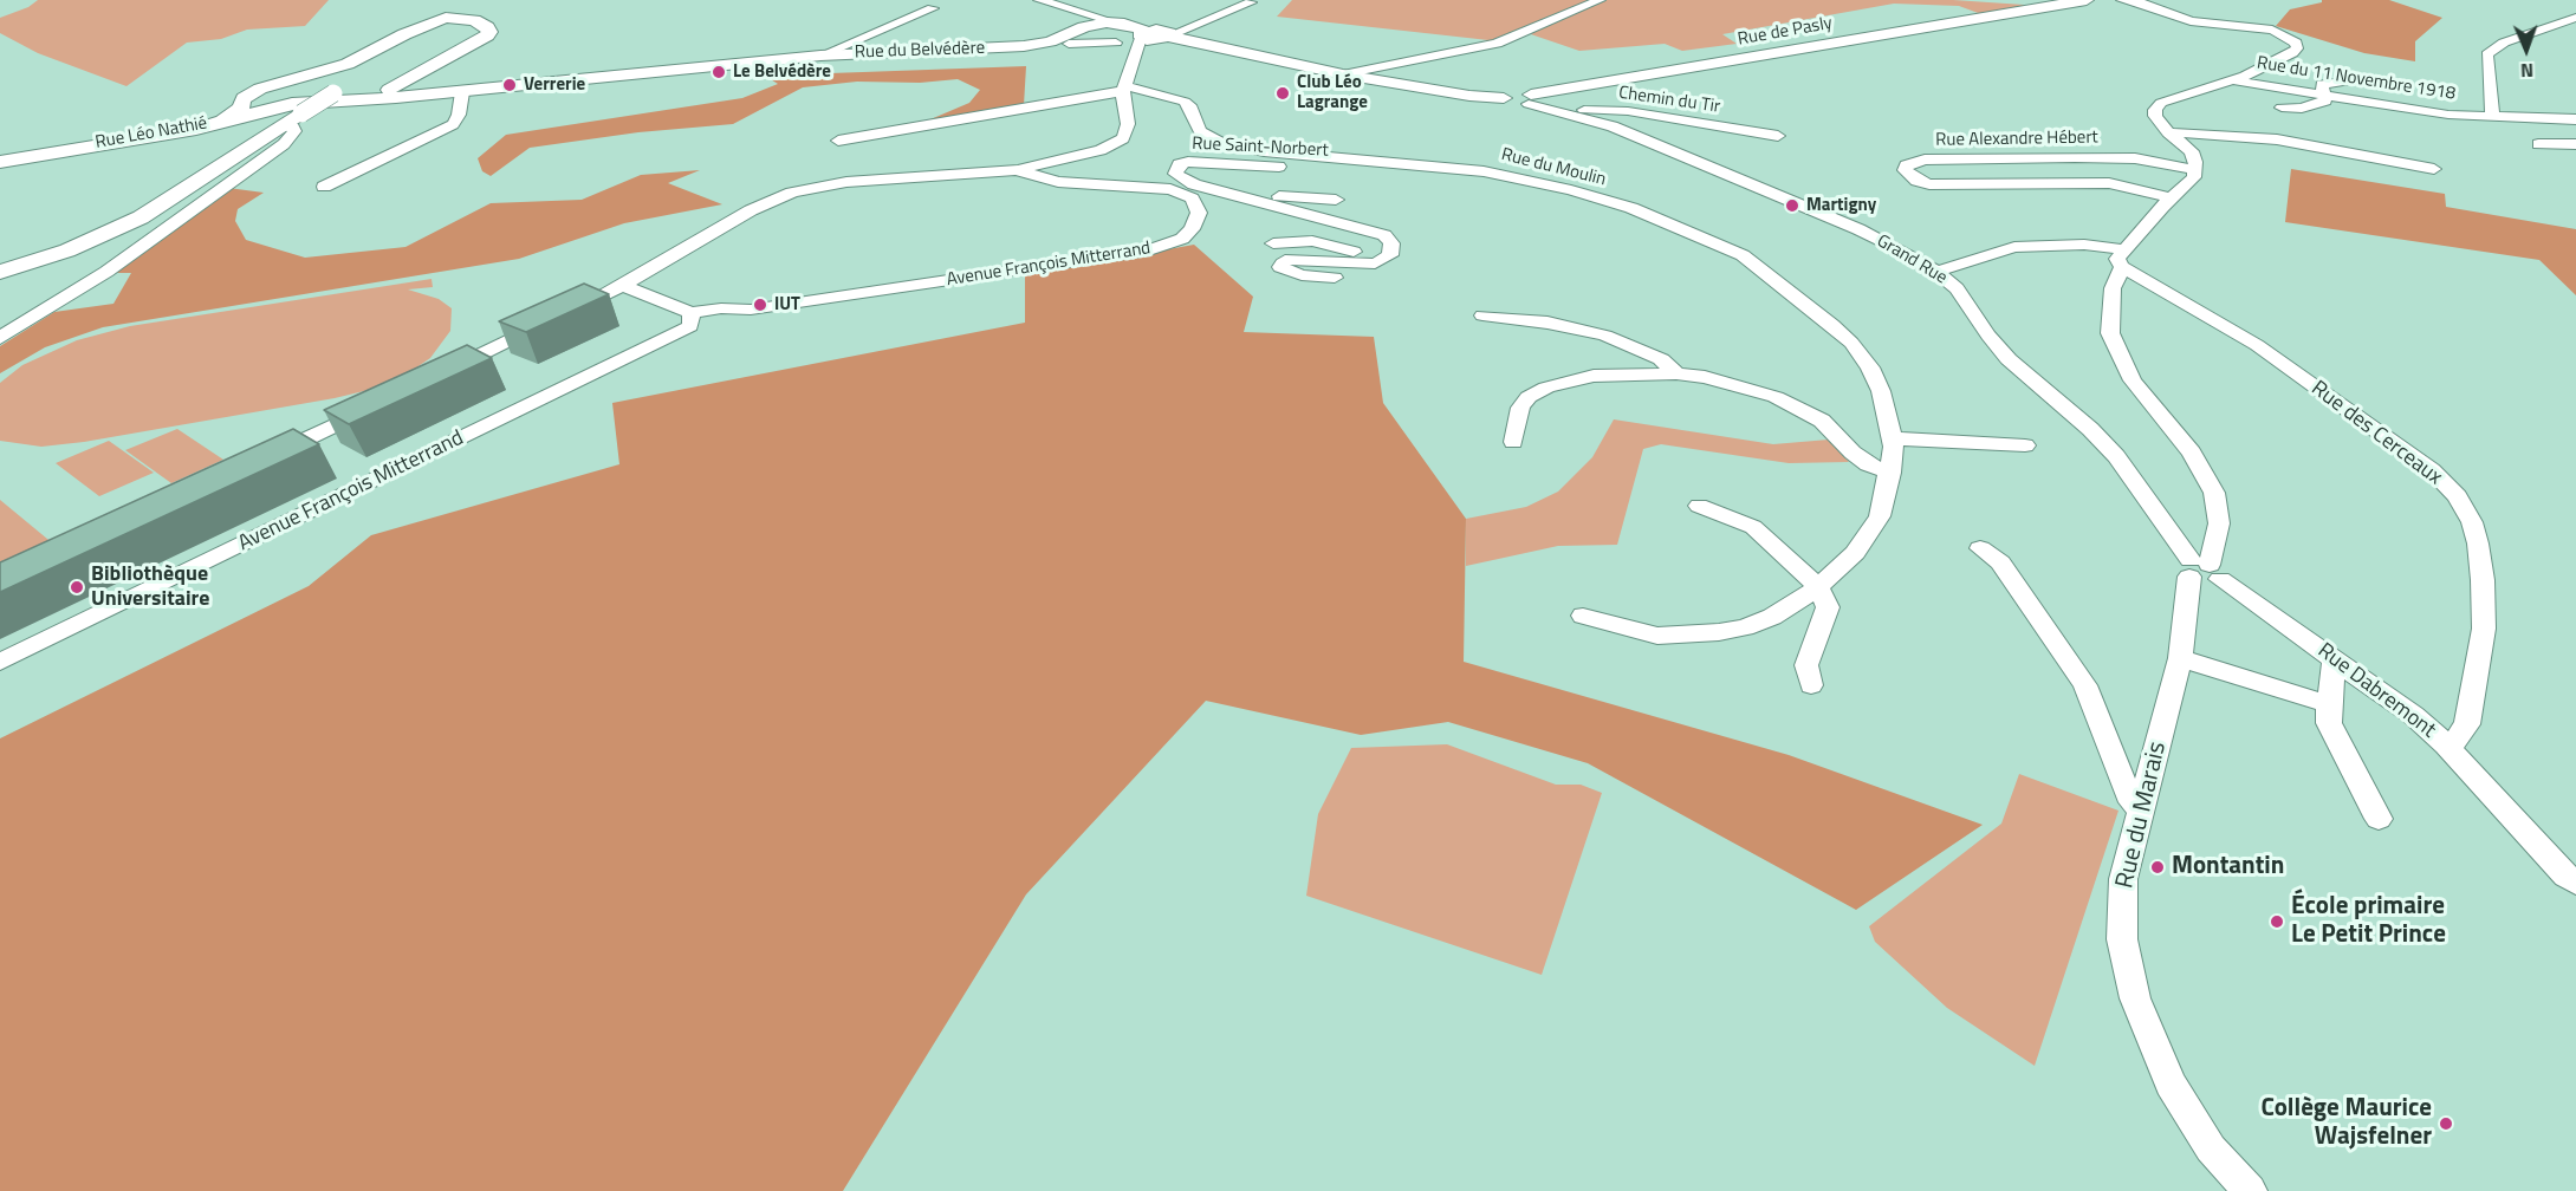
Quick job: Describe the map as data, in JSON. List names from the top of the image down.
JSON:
{
  "streets": {
    "main road": ["Rue de Pasly", "Rue du Belvédère", "Rue Léo Nathié"],
    "street": [
      "Rue du 11 Novembre 1918",
      "Chemin du Tir",
      "Rue Alexandre Hébert",
      "Rue Saint-Norbert",
      "Rue du Moulin",
      "Grand Rue",
      "Avenue François Mitterrand",
      "Rue des Cerceaux",
      "Rue Dabremont",
      "Rue du Marais"
    ]
  },
  "crossings": [
    ["Rue de Pasly", "Rue du Belvédère"],
    ["Rue de Pasly", "Grand Rue"],
    ["Rue du Belvédère", "Grand Rue"],
    ["Rue du Belvédère", "Avenue François Mitterrand"],
    ["Chemin du Tir", "Grand Rue"],
    ["Rue Saint-Norbert", "Rue du Moulin"],
    ["Rue du Moulin", "Avenue François Mitterrand"],
    ["Grand Rue", "Rue Dabremont"],
    ["Grand Rue", "Rue du Marais"],
    ["Rue des Cerceaux", "Rue Dabremont"],
    ["Rue des Cerceaux", "Rue du Marais"],
    ["Rue Dabremont", "Rue du Marais"]
  ],
  "places": [
    "Le Belvédère",
    "Verrerie",
    "Club Léo Lagrange",
    "Martigny",
    "IUT",
    "Bibliothèque Universitaire",
    "Montantin",
    "École primaire Le Petit Prince",
    "Collège Maurice Wajsfelner"
  ],
  "north": "bottom"
}
